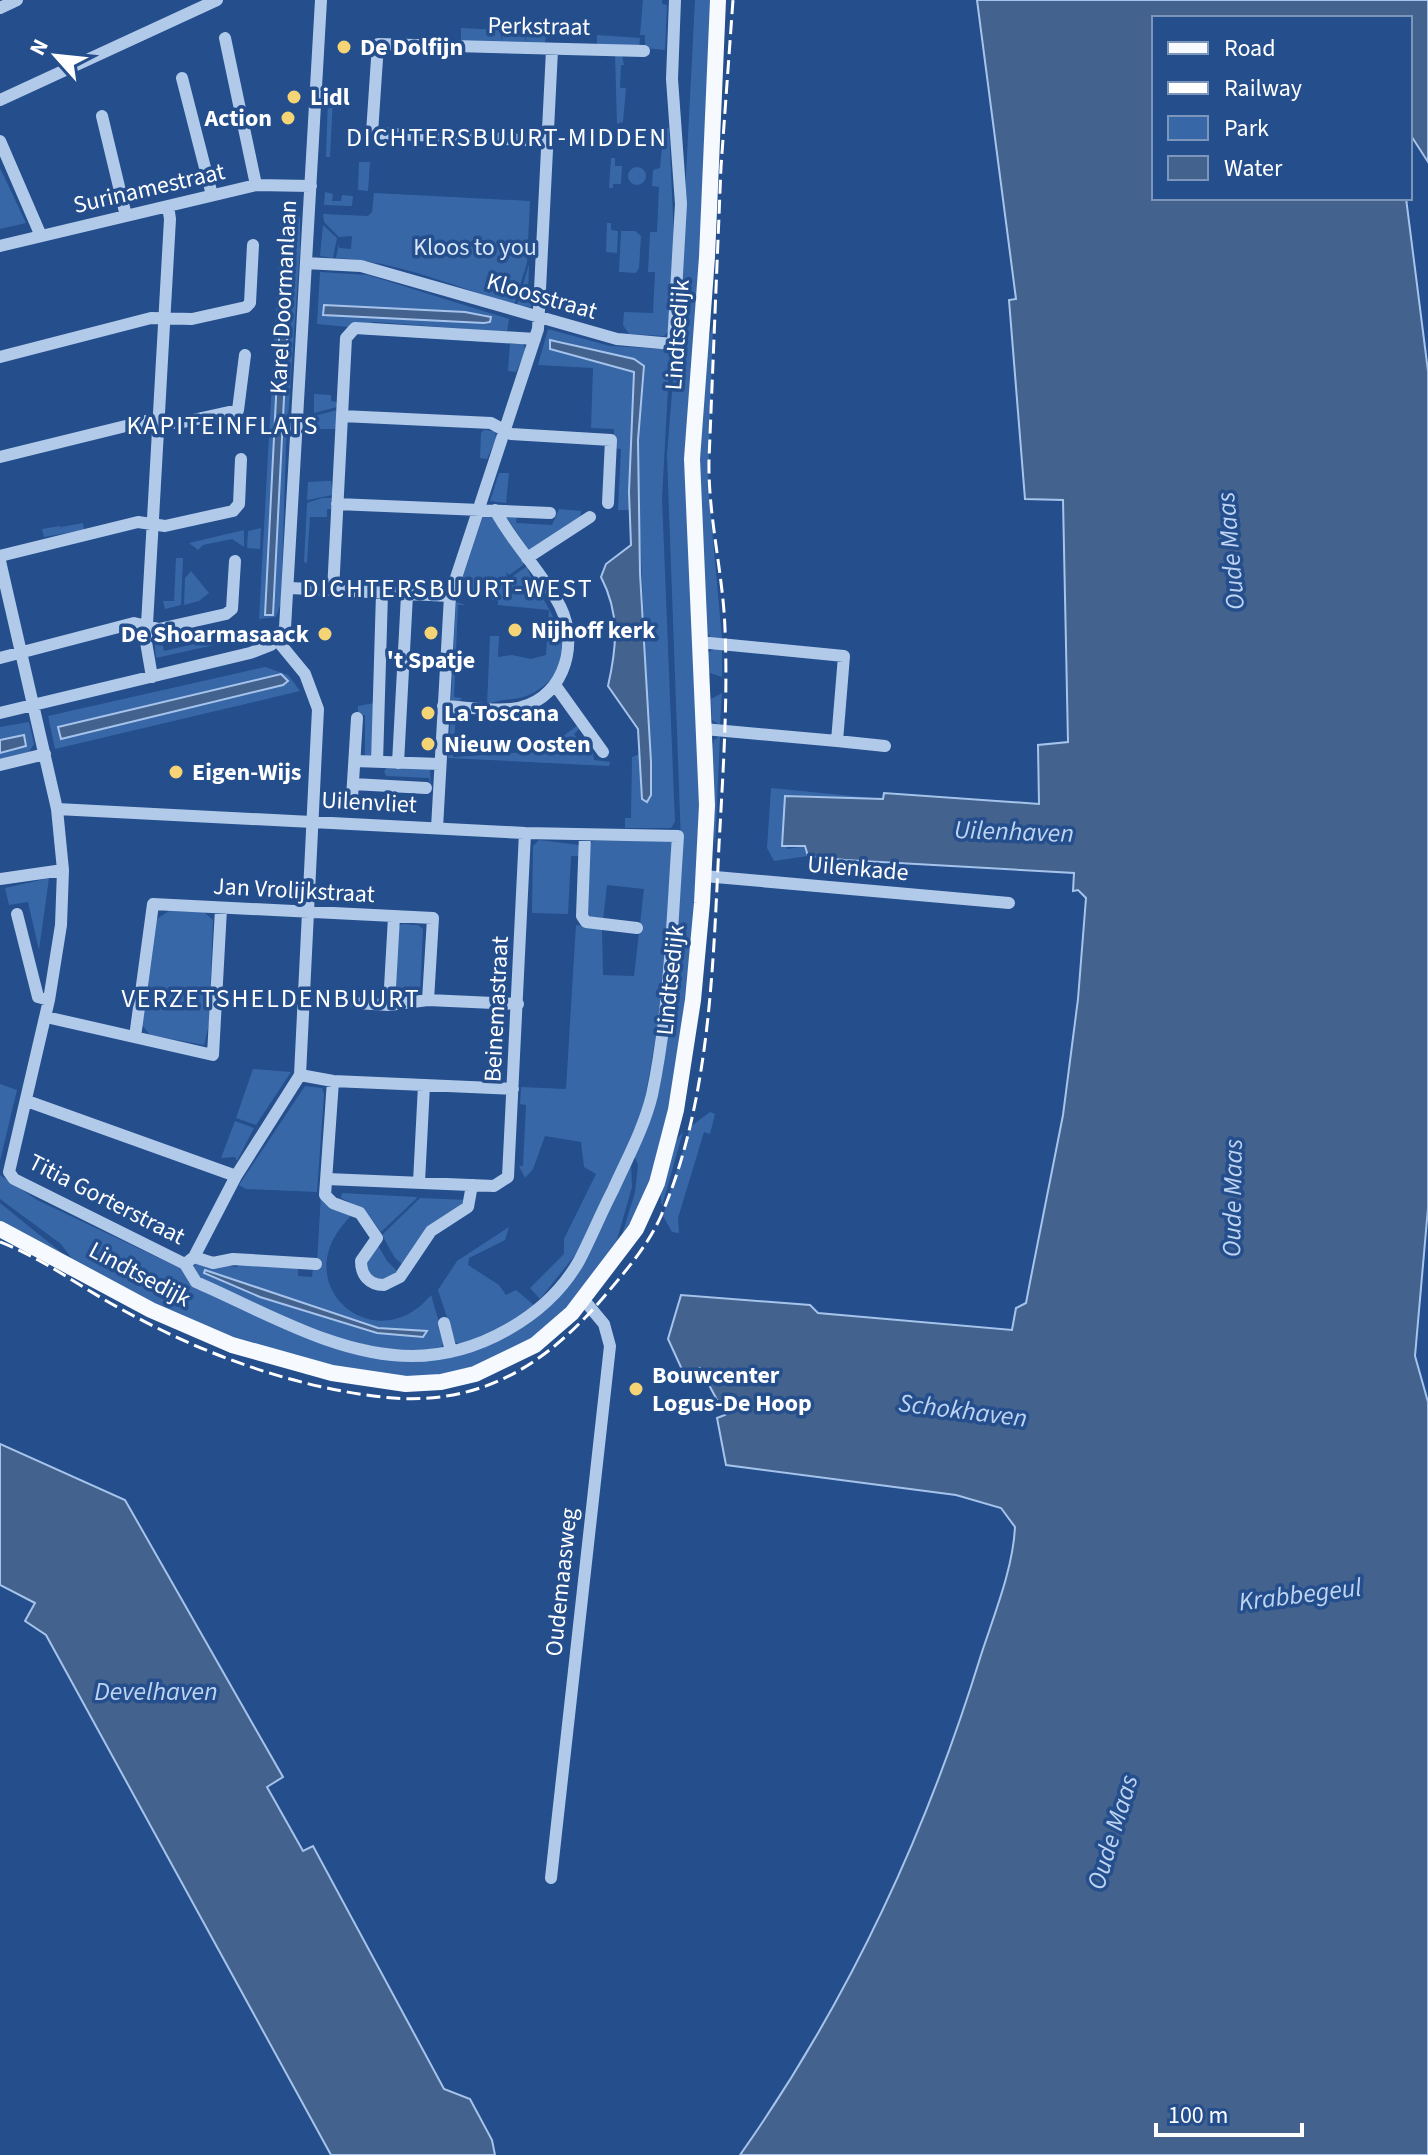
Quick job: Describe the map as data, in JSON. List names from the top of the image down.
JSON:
{
  "streets": {
    "main road": ["Lindtsedijk"],
    "street": [
      "Perkstraat",
      "Surinamestraat",
      "Kloosstraat",
      "Karel Doormanlaan",
      "Uilenvliet",
      "Uilenkade",
      "Jan Vrolijkstraat",
      "Beinemastraat",
      "Titia Gorterstraat",
      "Oudemaasweg"
    ]
  },
  "crossings": [
    ["Surinamestraat", "Karel Doormanlaan"],
    ["Kloosstraat", "Karel Doormanlaan"],
    ["Lindtsedijk", "Uilenkade"],
    ["Lindtsedijk", "Oudemaasweg"],
    ["Uilenvliet", "Beinemastraat"]
  ],
  "districts": [
    "DICHTERSBUURT-MIDDEN",
    "KAPITEINFLATS",
    "DICHTERSBUURT-WEST",
    "VERZETSHELDENBUURT"
  ],
  "water": [
    "Oude Maas",
    "Uilenhaven",
    "Schokhaven",
    "Krabbegeul",
    "Develhaven"
  ],
  "parks": ["Kloos to you"],
  "places": [
    "De Dolfijn",
    "Lidl",
    "Action",
    "Nijhoff kerk",
    "'t Spatje",
    "De Shoarmasaack",
    "La Toscana",
    "Nieuw Oosten",
    "Eigen-Wijs",
    "Bouwcenter Logus-De Hoop"
  ],
  "legend": [
    "Road",
    "Railway",
    "Park",
    "Water"
  ],
  "scale_bar": "100 m",
  "north": "top left"
}
